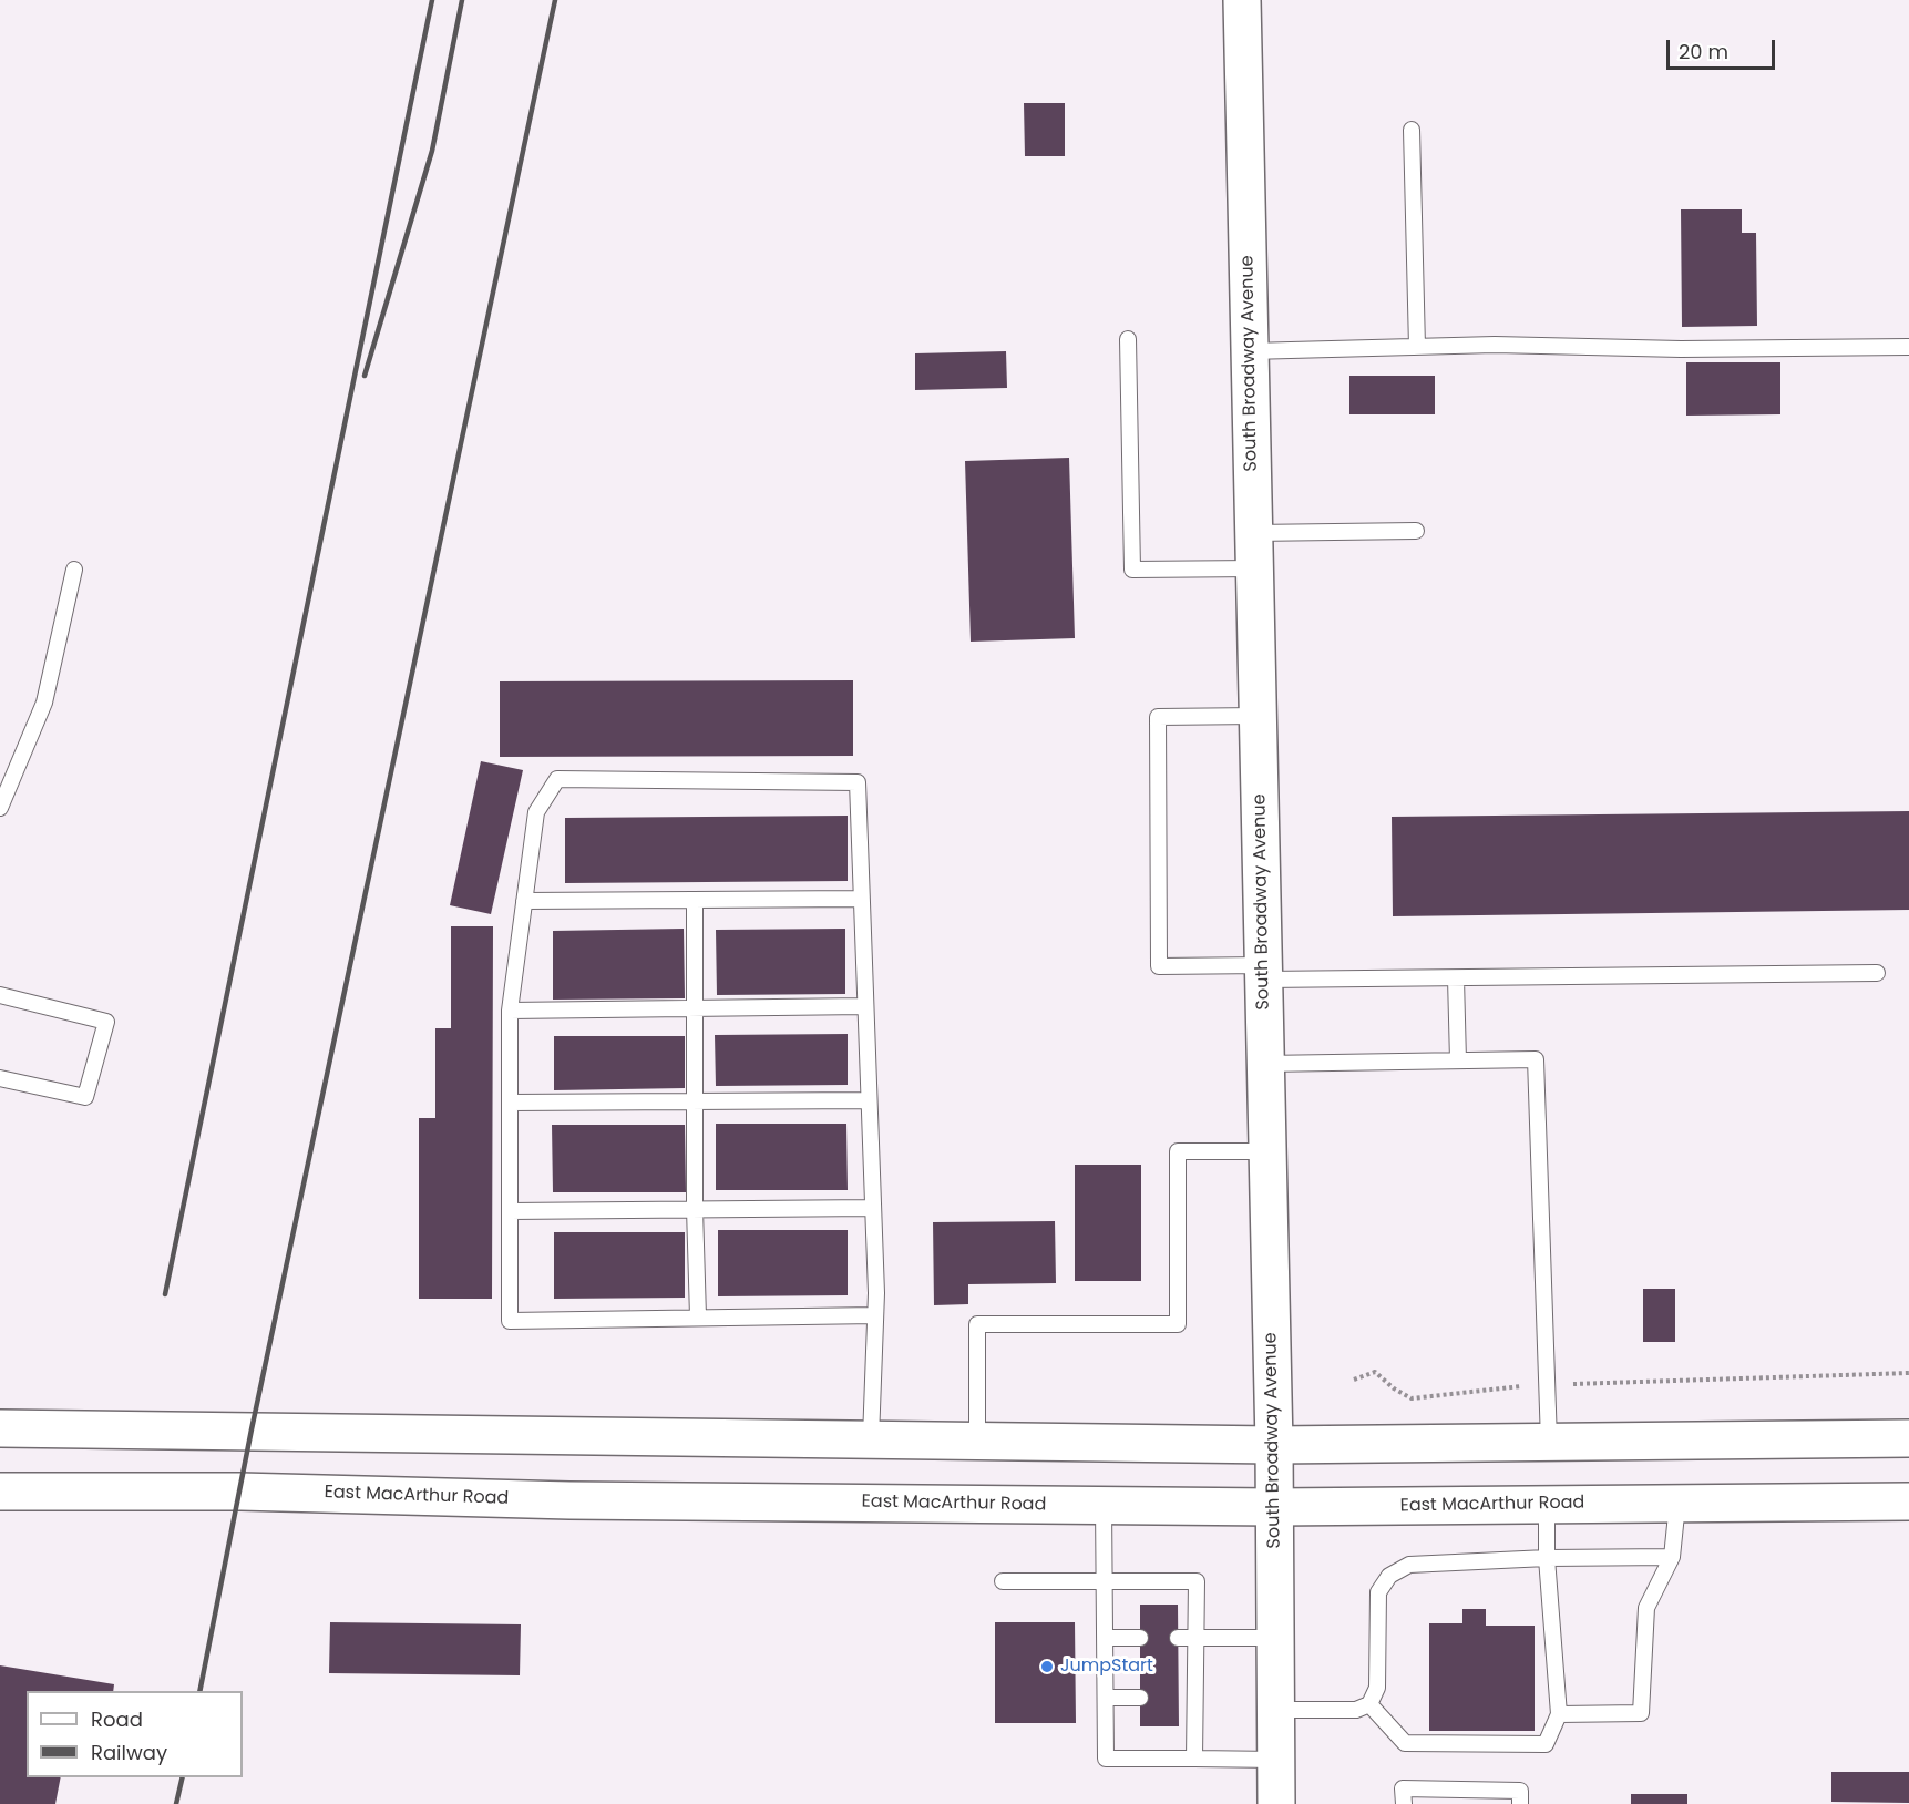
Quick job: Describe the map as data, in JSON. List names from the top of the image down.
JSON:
{
  "streets": {
    "street": ["South Broadway Avenue", "East MacArthur Road"]
  },
  "crossings": [
    ["South Broadway Avenue", "East MacArthur Road"]
  ],
  "places": ["JumpStart"],
  "legend": ["Road", "Railway"],
  "scale_bar": "20 m"
}
